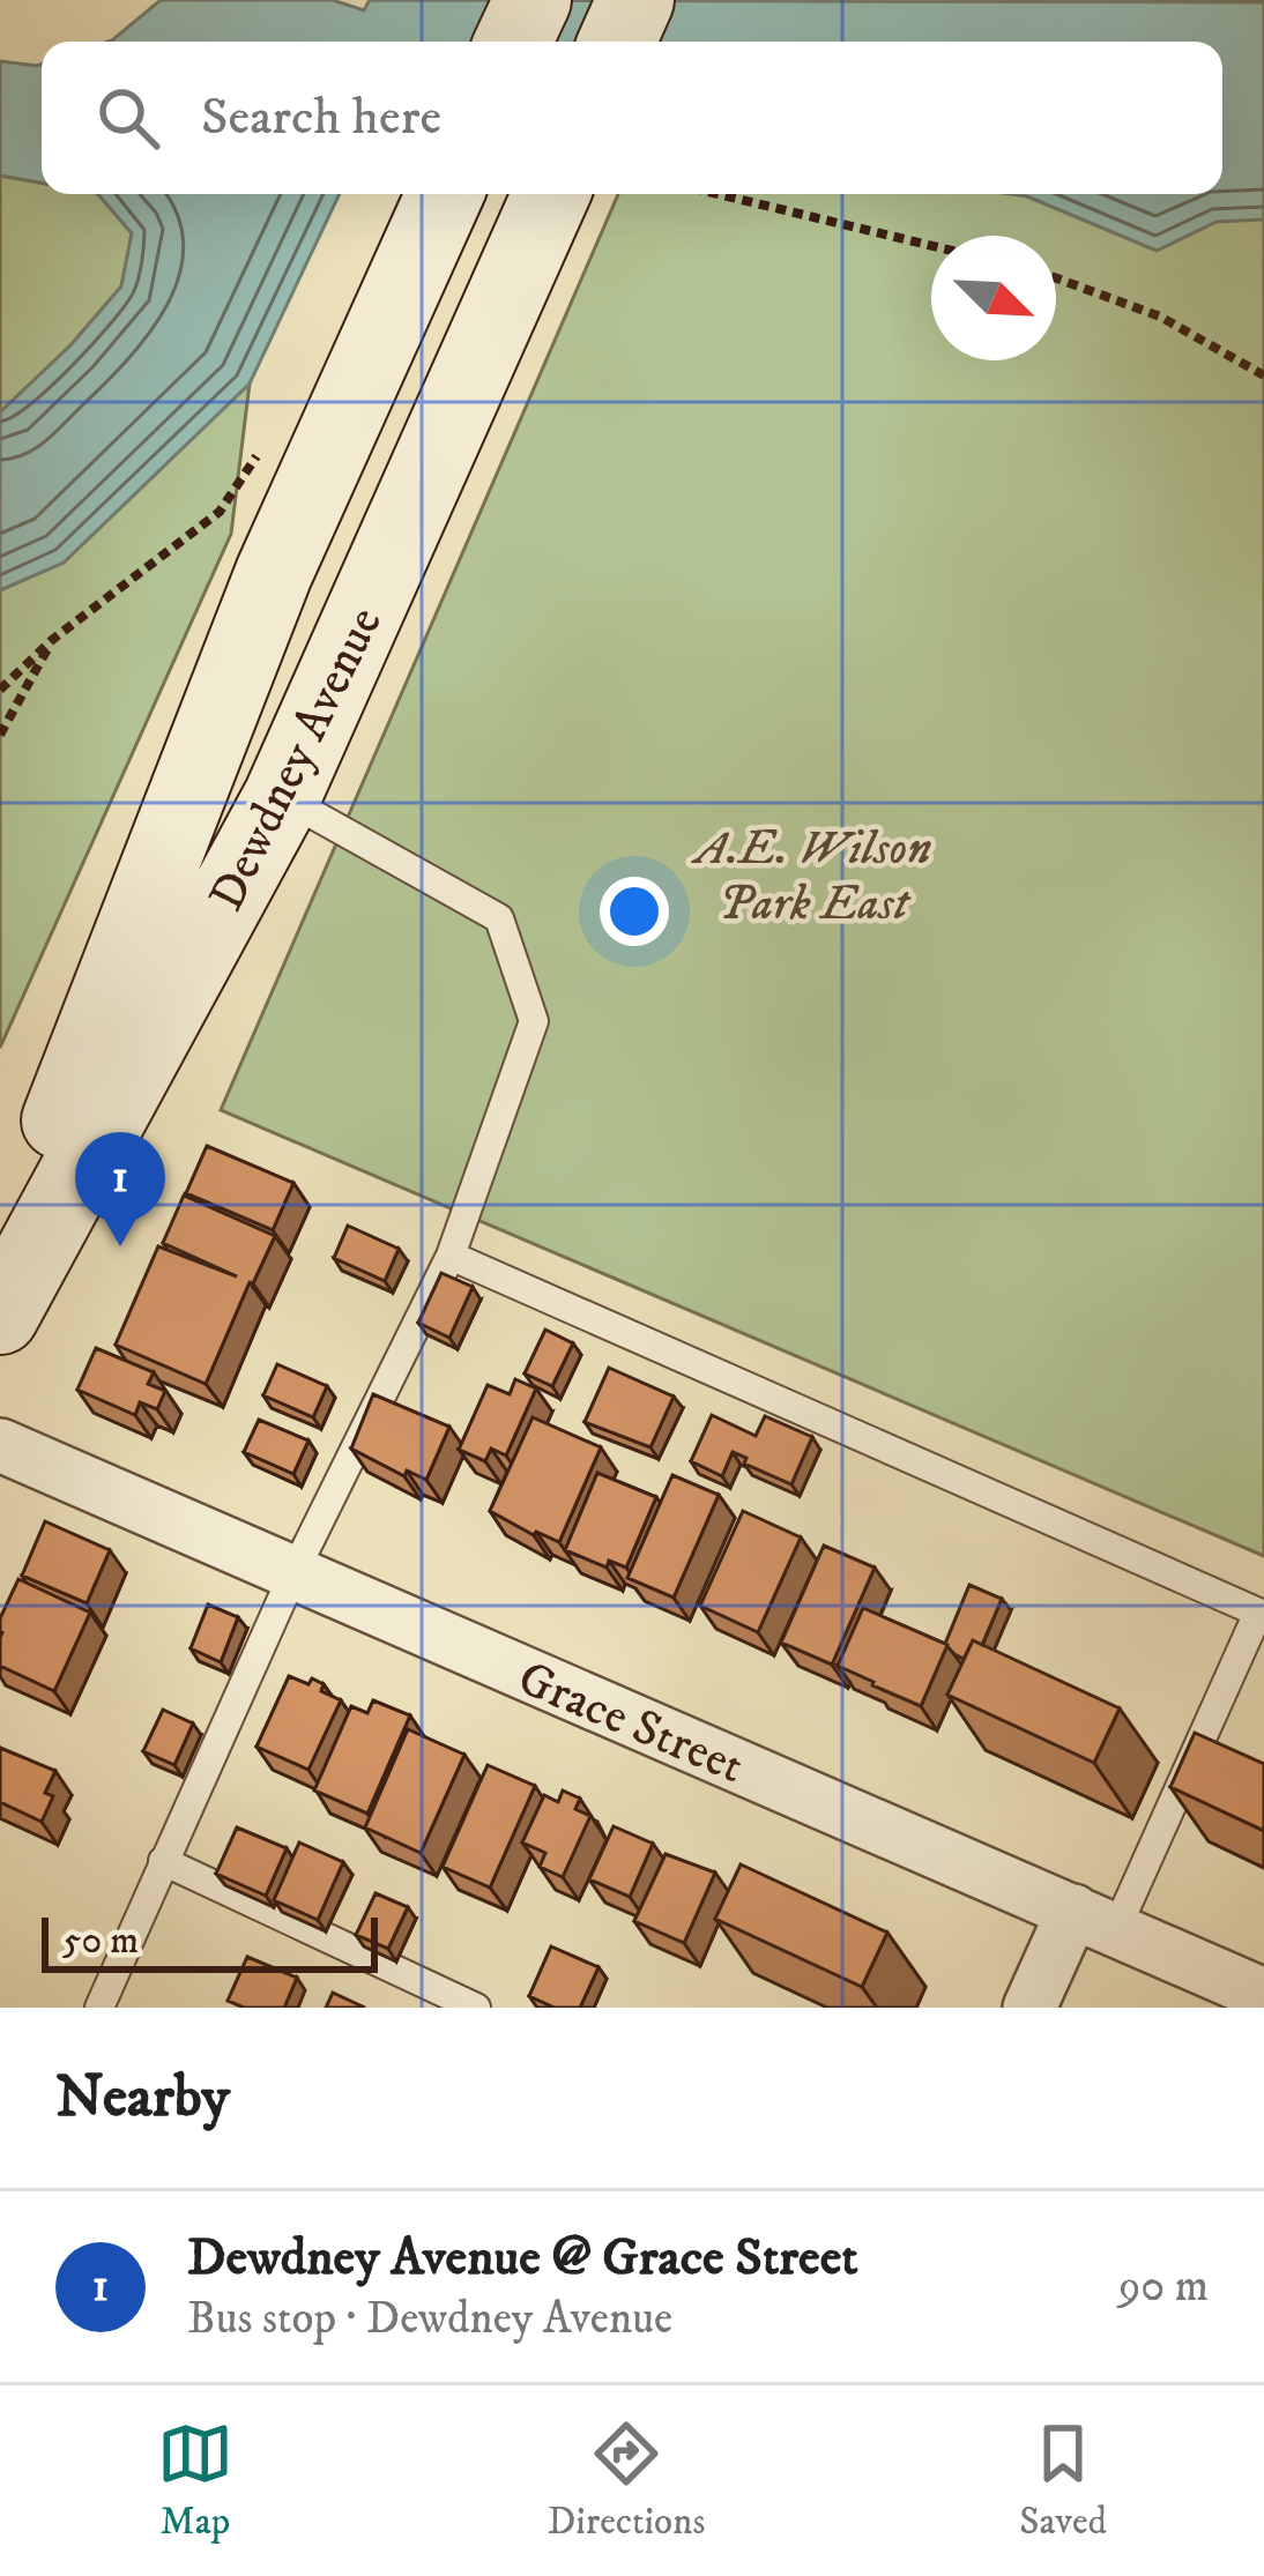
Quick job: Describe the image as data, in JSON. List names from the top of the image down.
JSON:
{
  "streets": {
    "main road": ["Dewdney Avenue"],
    "street": ["Grace Street"]
  },
  "parks": ["A.E. Wilson Park East"],
  "scale_bar": "50 m",
  "north": "bottom right",
  "page": {
    "search": "Search here",
    "pins": "1",
    "scale": "50 m",
    "heading": "Nearby",
    "list": [
      {
        "mark": "1",
        "name": "Dewdney Avenue @ Grace Street",
        "note": "Bus stop · Dewdney Avenue",
        "value": "90 m"
      }
    ],
    "nav": ["Map", "Directions", "Saved"]
  }
}
